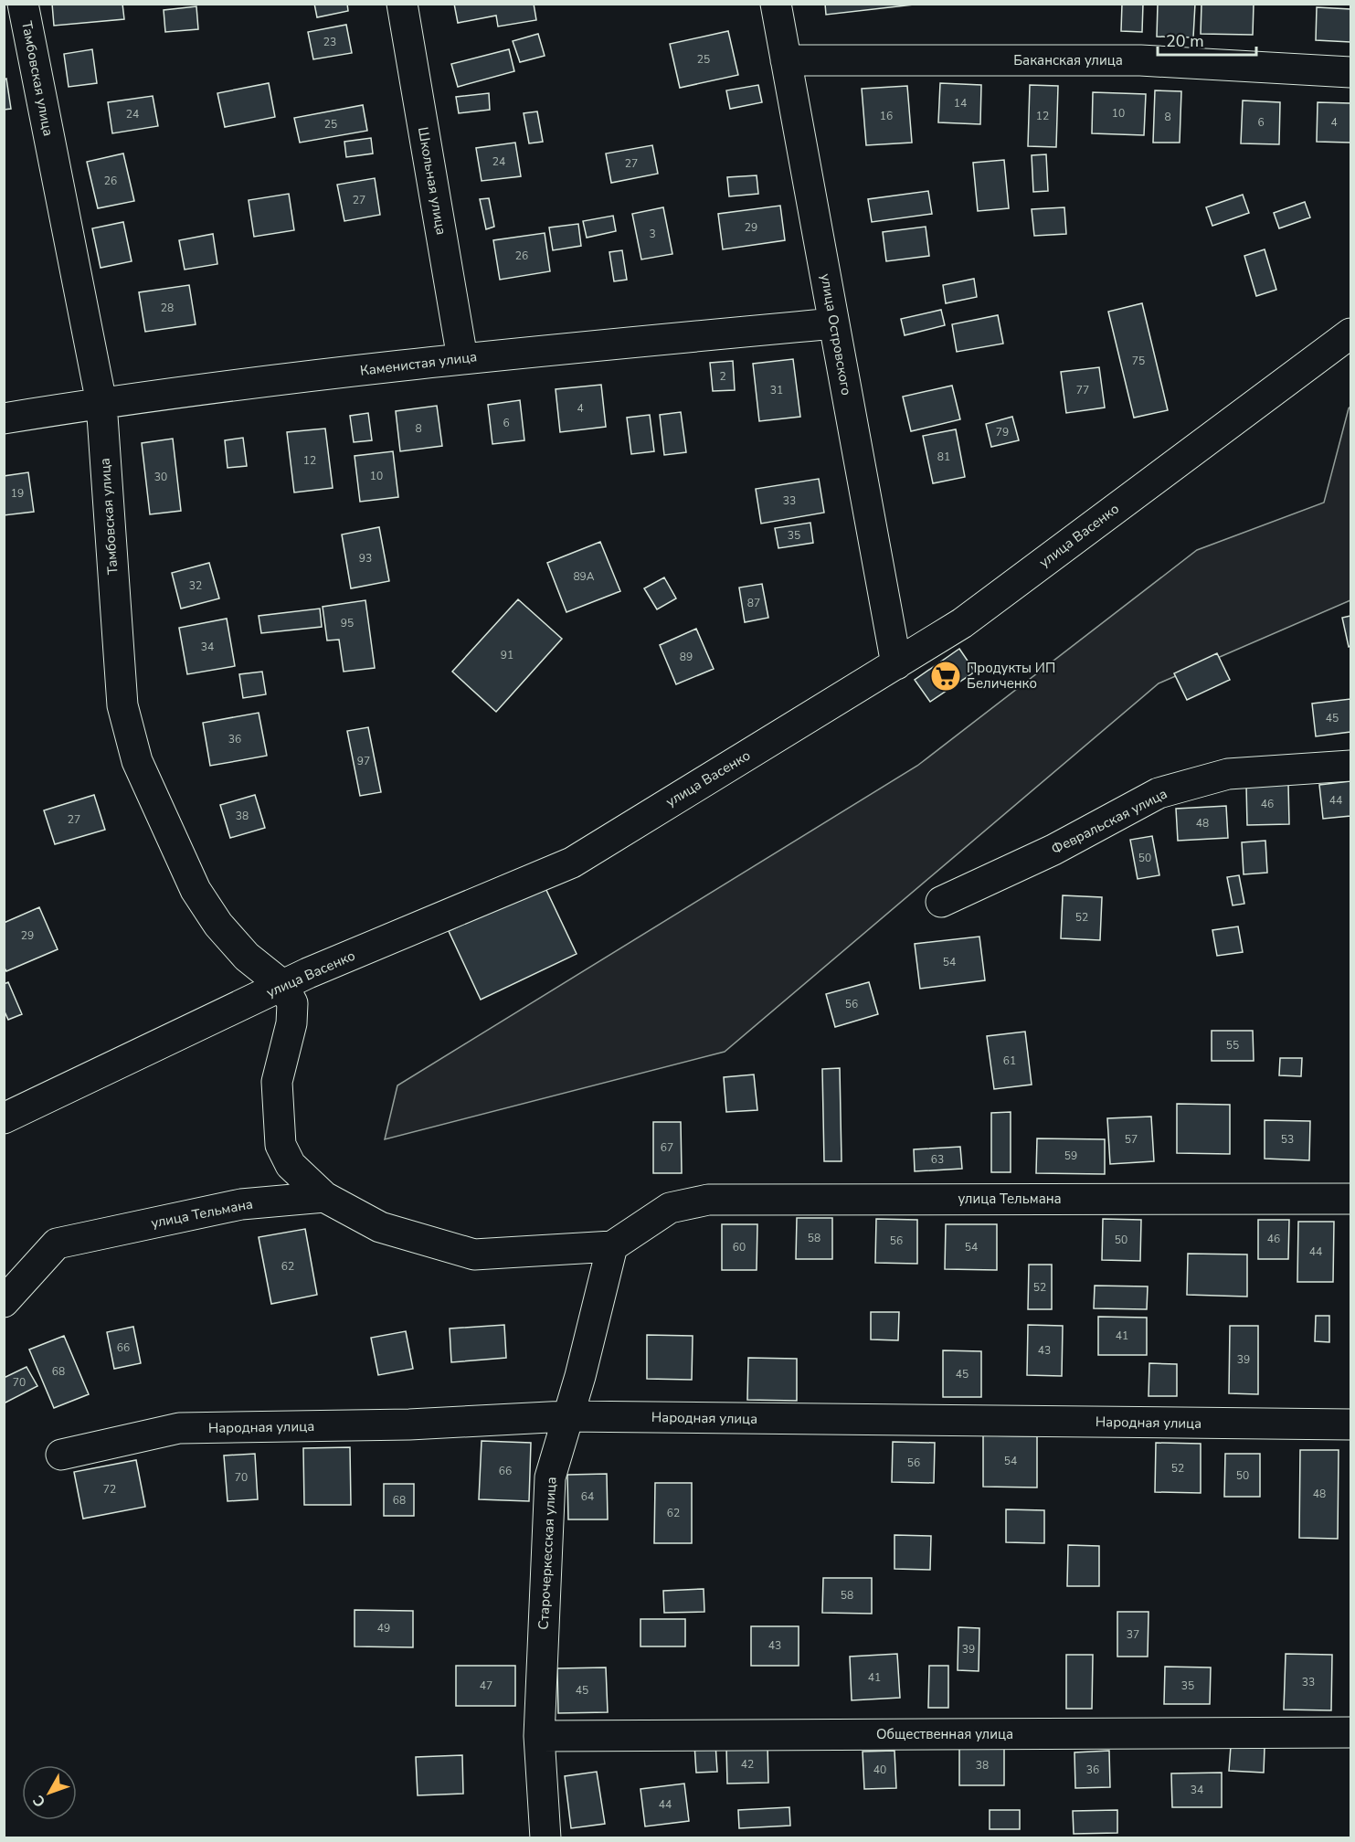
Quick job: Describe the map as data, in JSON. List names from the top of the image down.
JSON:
{
  "streets": {
    "street": [
      "Баканская улица",
      "Тамбовская улица",
      "Школьная улица",
      "улица Островского",
      "Каменистая улица",
      "улица Васенко",
      "Февральская улица",
      "улица Тельмана",
      "Народная улица",
      "Старочеркесская улица",
      "Общественная улица"
    ]
  },
  "crossings": [
    ["Баканская улица", "улица Островского"],
    ["Тамбовская улица", "Каменистая улица"],
    ["Тамбовская улица", "улица Васенко"],
    ["Школьная улица", "Каменистая улица"],
    ["улица Островского", "Каменистая улица"],
    ["улица Островского", "улица Васенко"],
    ["улица Тельмана", "Старочеркесская улица"],
    ["Народная улица", "Старочеркесская улица"],
    ["Старочеркесская улица", "Общественная улица"]
  ],
  "places": {
    "supermarket": ["Продукты ИП Беличенко"]
  },
  "house_numbers": [
    "23",
    "25",
    "14",
    "10",
    "24",
    "16",
    "12",
    "8",
    "6",
    "4",
    "25",
    "24",
    "27",
    "26",
    "27",
    "29",
    "3",
    "26",
    "28",
    "75",
    "2",
    "31",
    "77",
    "4",
    "6",
    "8",
    "79",
    "81",
    "12",
    "10",
    "30",
    "19",
    "33",
    "35",
    "93",
    "89А",
    "32",
    "87",
    "95",
    "34",
    "91",
    "89",
    "45",
    "36",
    "97",
    "44",
    "46",
    "38",
    "27",
    "48",
    "50",
    "52",
    "29",
    "54",
    "56",
    "55",
    "61",
    "57",
    "53",
    "67",
    "59",
    "63",
    "58",
    "46",
    "50",
    "56",
    "60",
    "54",
    "44",
    "62",
    "52",
    "41",
    "66",
    "43",
    "39",
    "68",
    "45",
    "70",
    "54",
    "56",
    "52",
    "66",
    "50",
    "70",
    "72",
    "48",
    "64",
    "68",
    "62",
    "58",
    "49",
    "37",
    "43",
    "39",
    "41",
    "33",
    "47",
    "35",
    "45",
    "42",
    "38",
    "40",
    "36",
    "34",
    "44"
  ],
  "scale_bar": "20 m",
  "north": "bottom left"
}
